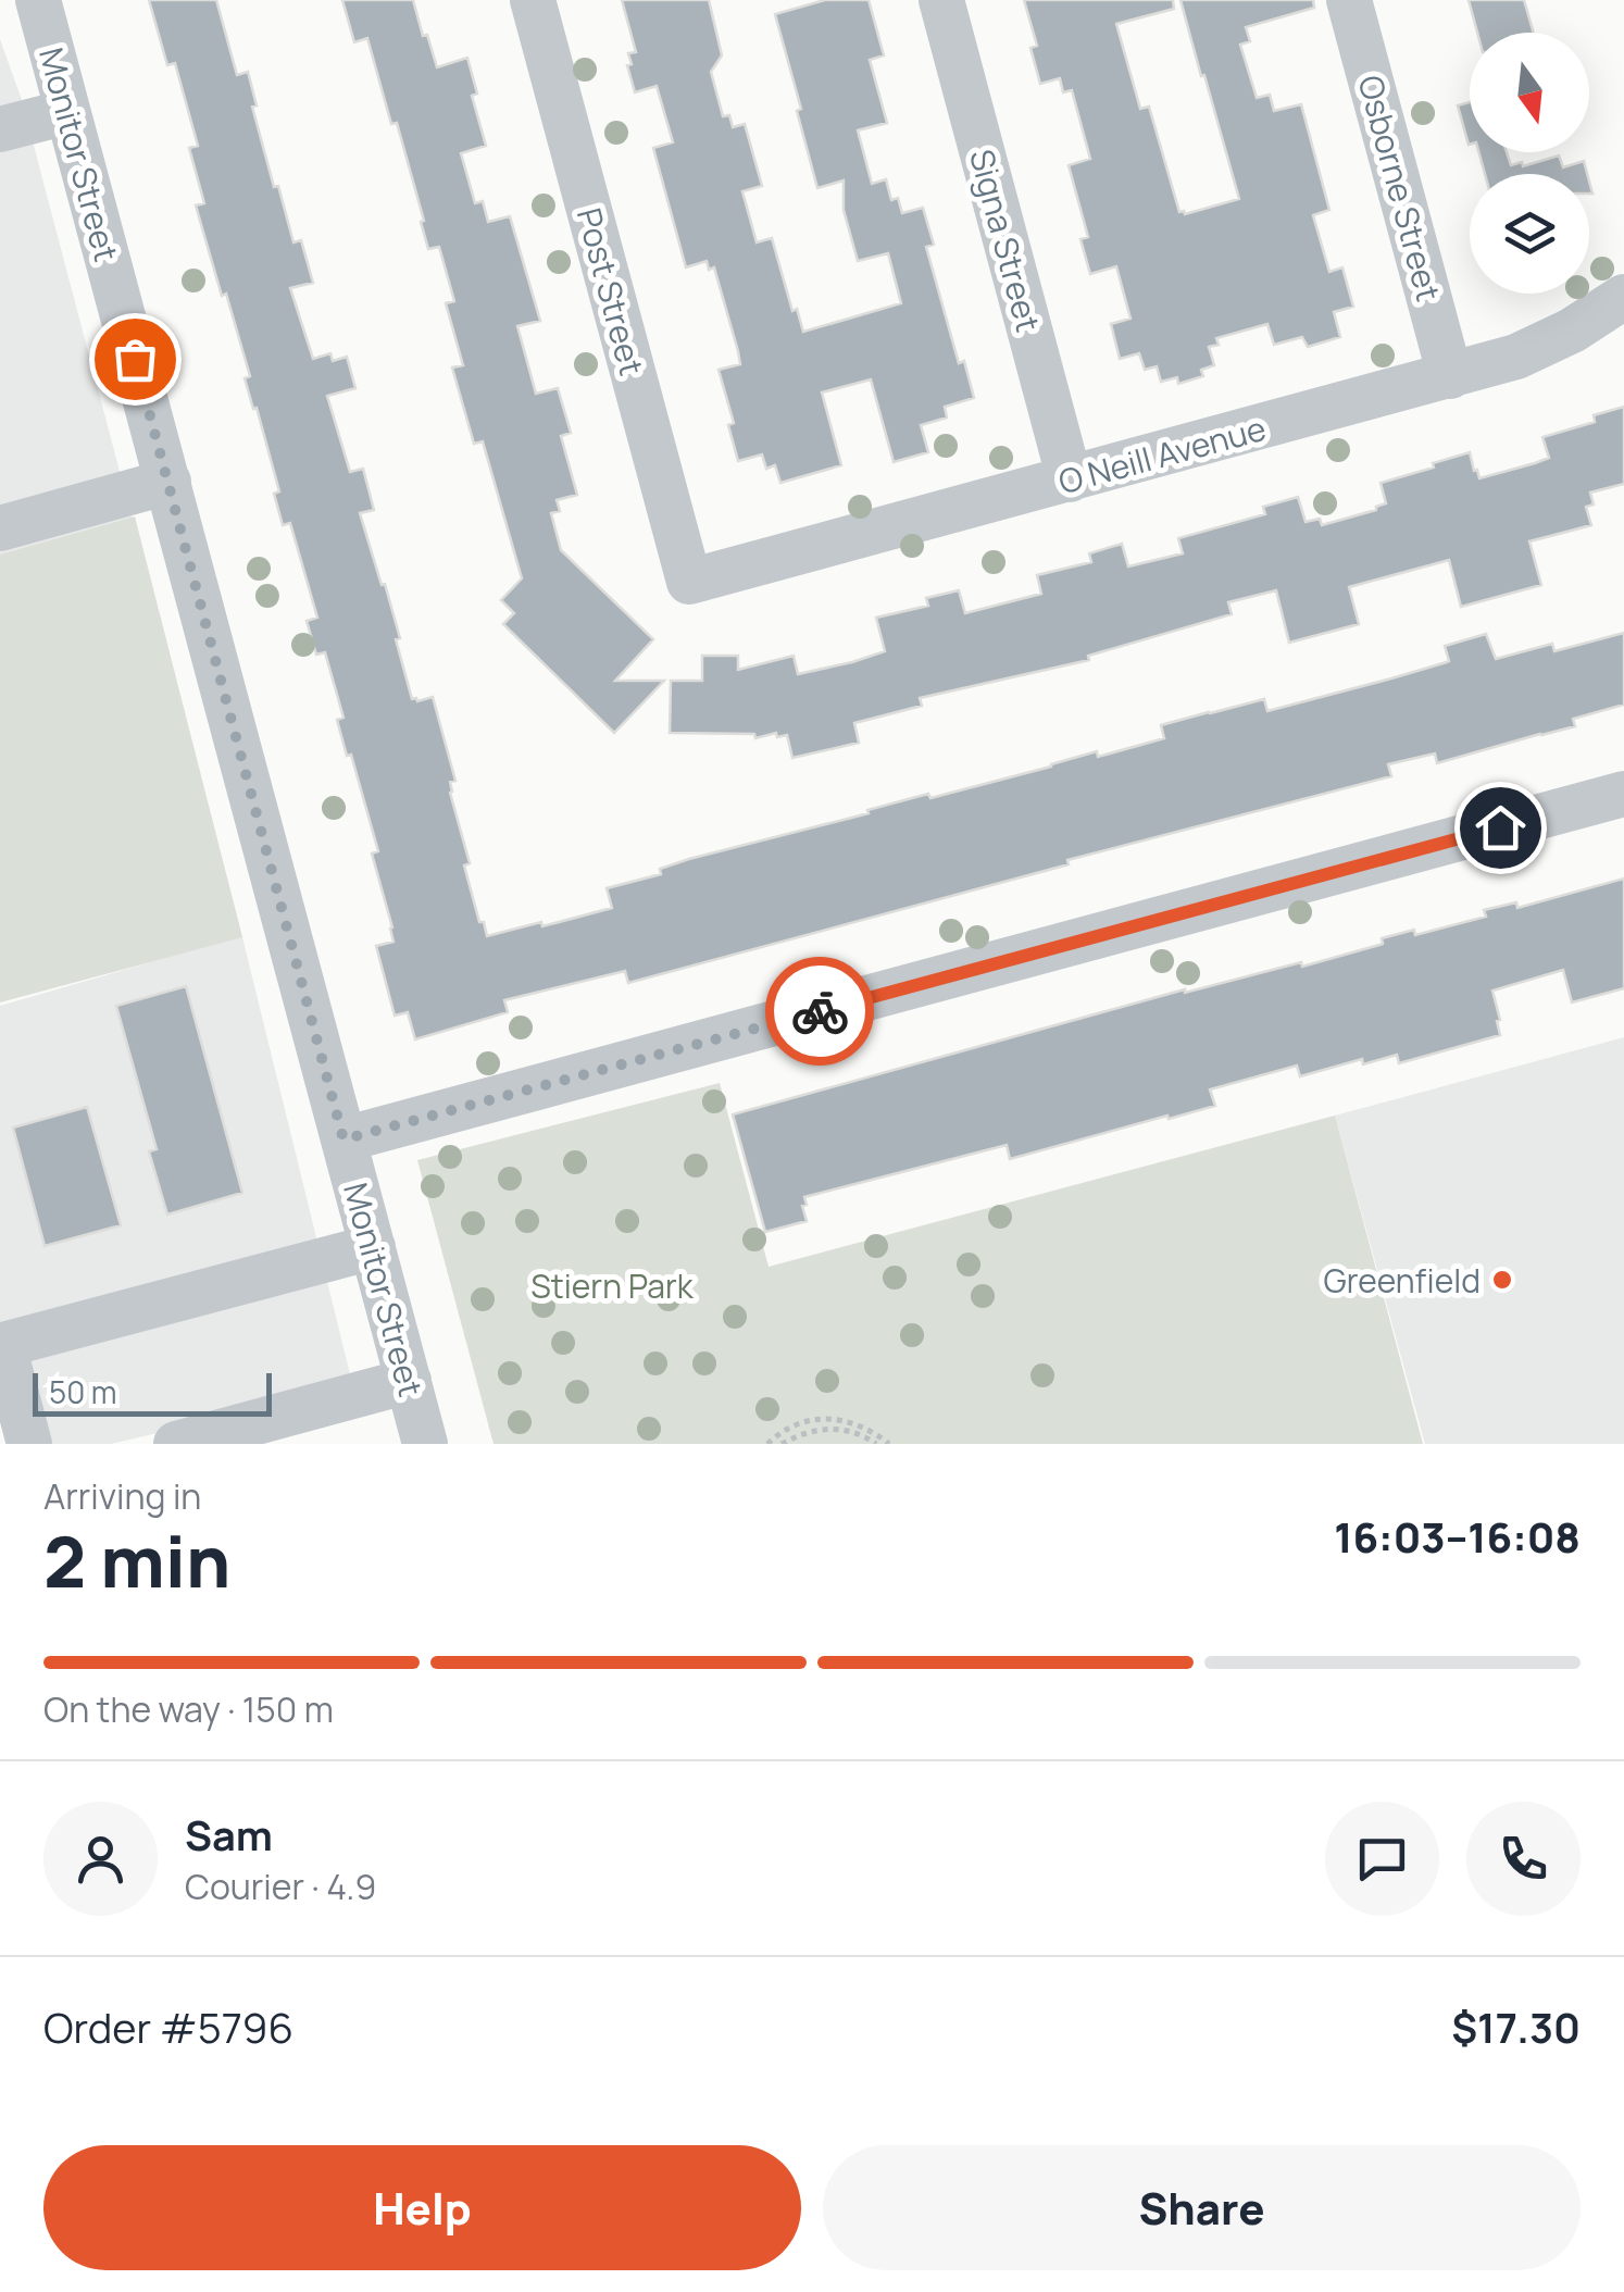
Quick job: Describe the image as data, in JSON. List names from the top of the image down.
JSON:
{
  "streets": {
    "street": [
      "Monitor Street",
      "Osborne Street",
      "Signa Street",
      "Post Street",
      "O Neill Avenue"
    ]
  },
  "crossings": [
    ["Osborne Street", "O Neill Avenue"],
    ["Signa Street", "O Neill Avenue"],
    ["Post Street", "O Neill Avenue"]
  ],
  "parks": ["Stiern Park"],
  "places": ["Greenfield"],
  "scale_bar": "50 m",
  "north": "bottom",
  "page": {
    "scale": "50 m",
    "heading": ["2 min", "Arriving in", "16:03–16:08"],
    "panel": [
      "Sam",
      "Courier · 4.9",
      "Order #5796",
      "$17.30"
    ],
    "bar": "On the way · 150 m",
    "buttons": ["Help", "Share"]
  }
}
